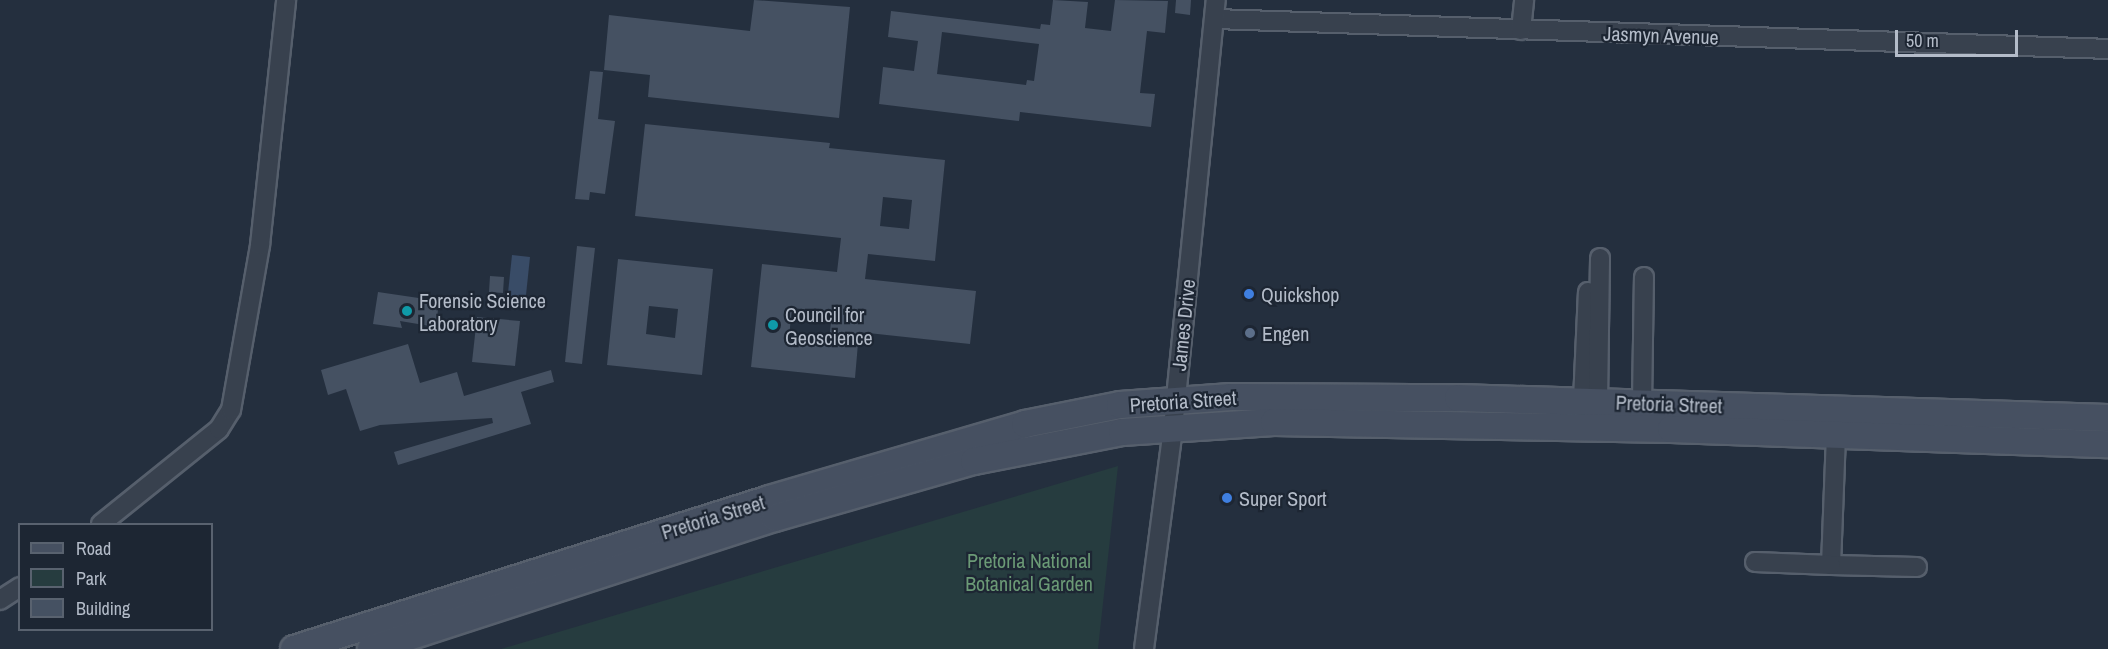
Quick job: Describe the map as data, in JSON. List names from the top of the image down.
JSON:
{
  "streets": {
    "main road": ["Pretoria Street"],
    "street": ["Jasmyn Avenue", "James Drive"]
  },
  "crossings": [
    ["Jasmyn Avenue", "James Drive"],
    ["James Drive", "Pretoria Street"]
  ],
  "parks": ["Pretoria National Botanical Garden"],
  "places": [
    "Quickshop",
    "Forensic Science Laboratory",
    "Council for Geoscience",
    "Engen",
    "Super Sport"
  ],
  "legend": ["Road", "Park", "Building"],
  "scale_bar": "50 m"
}
